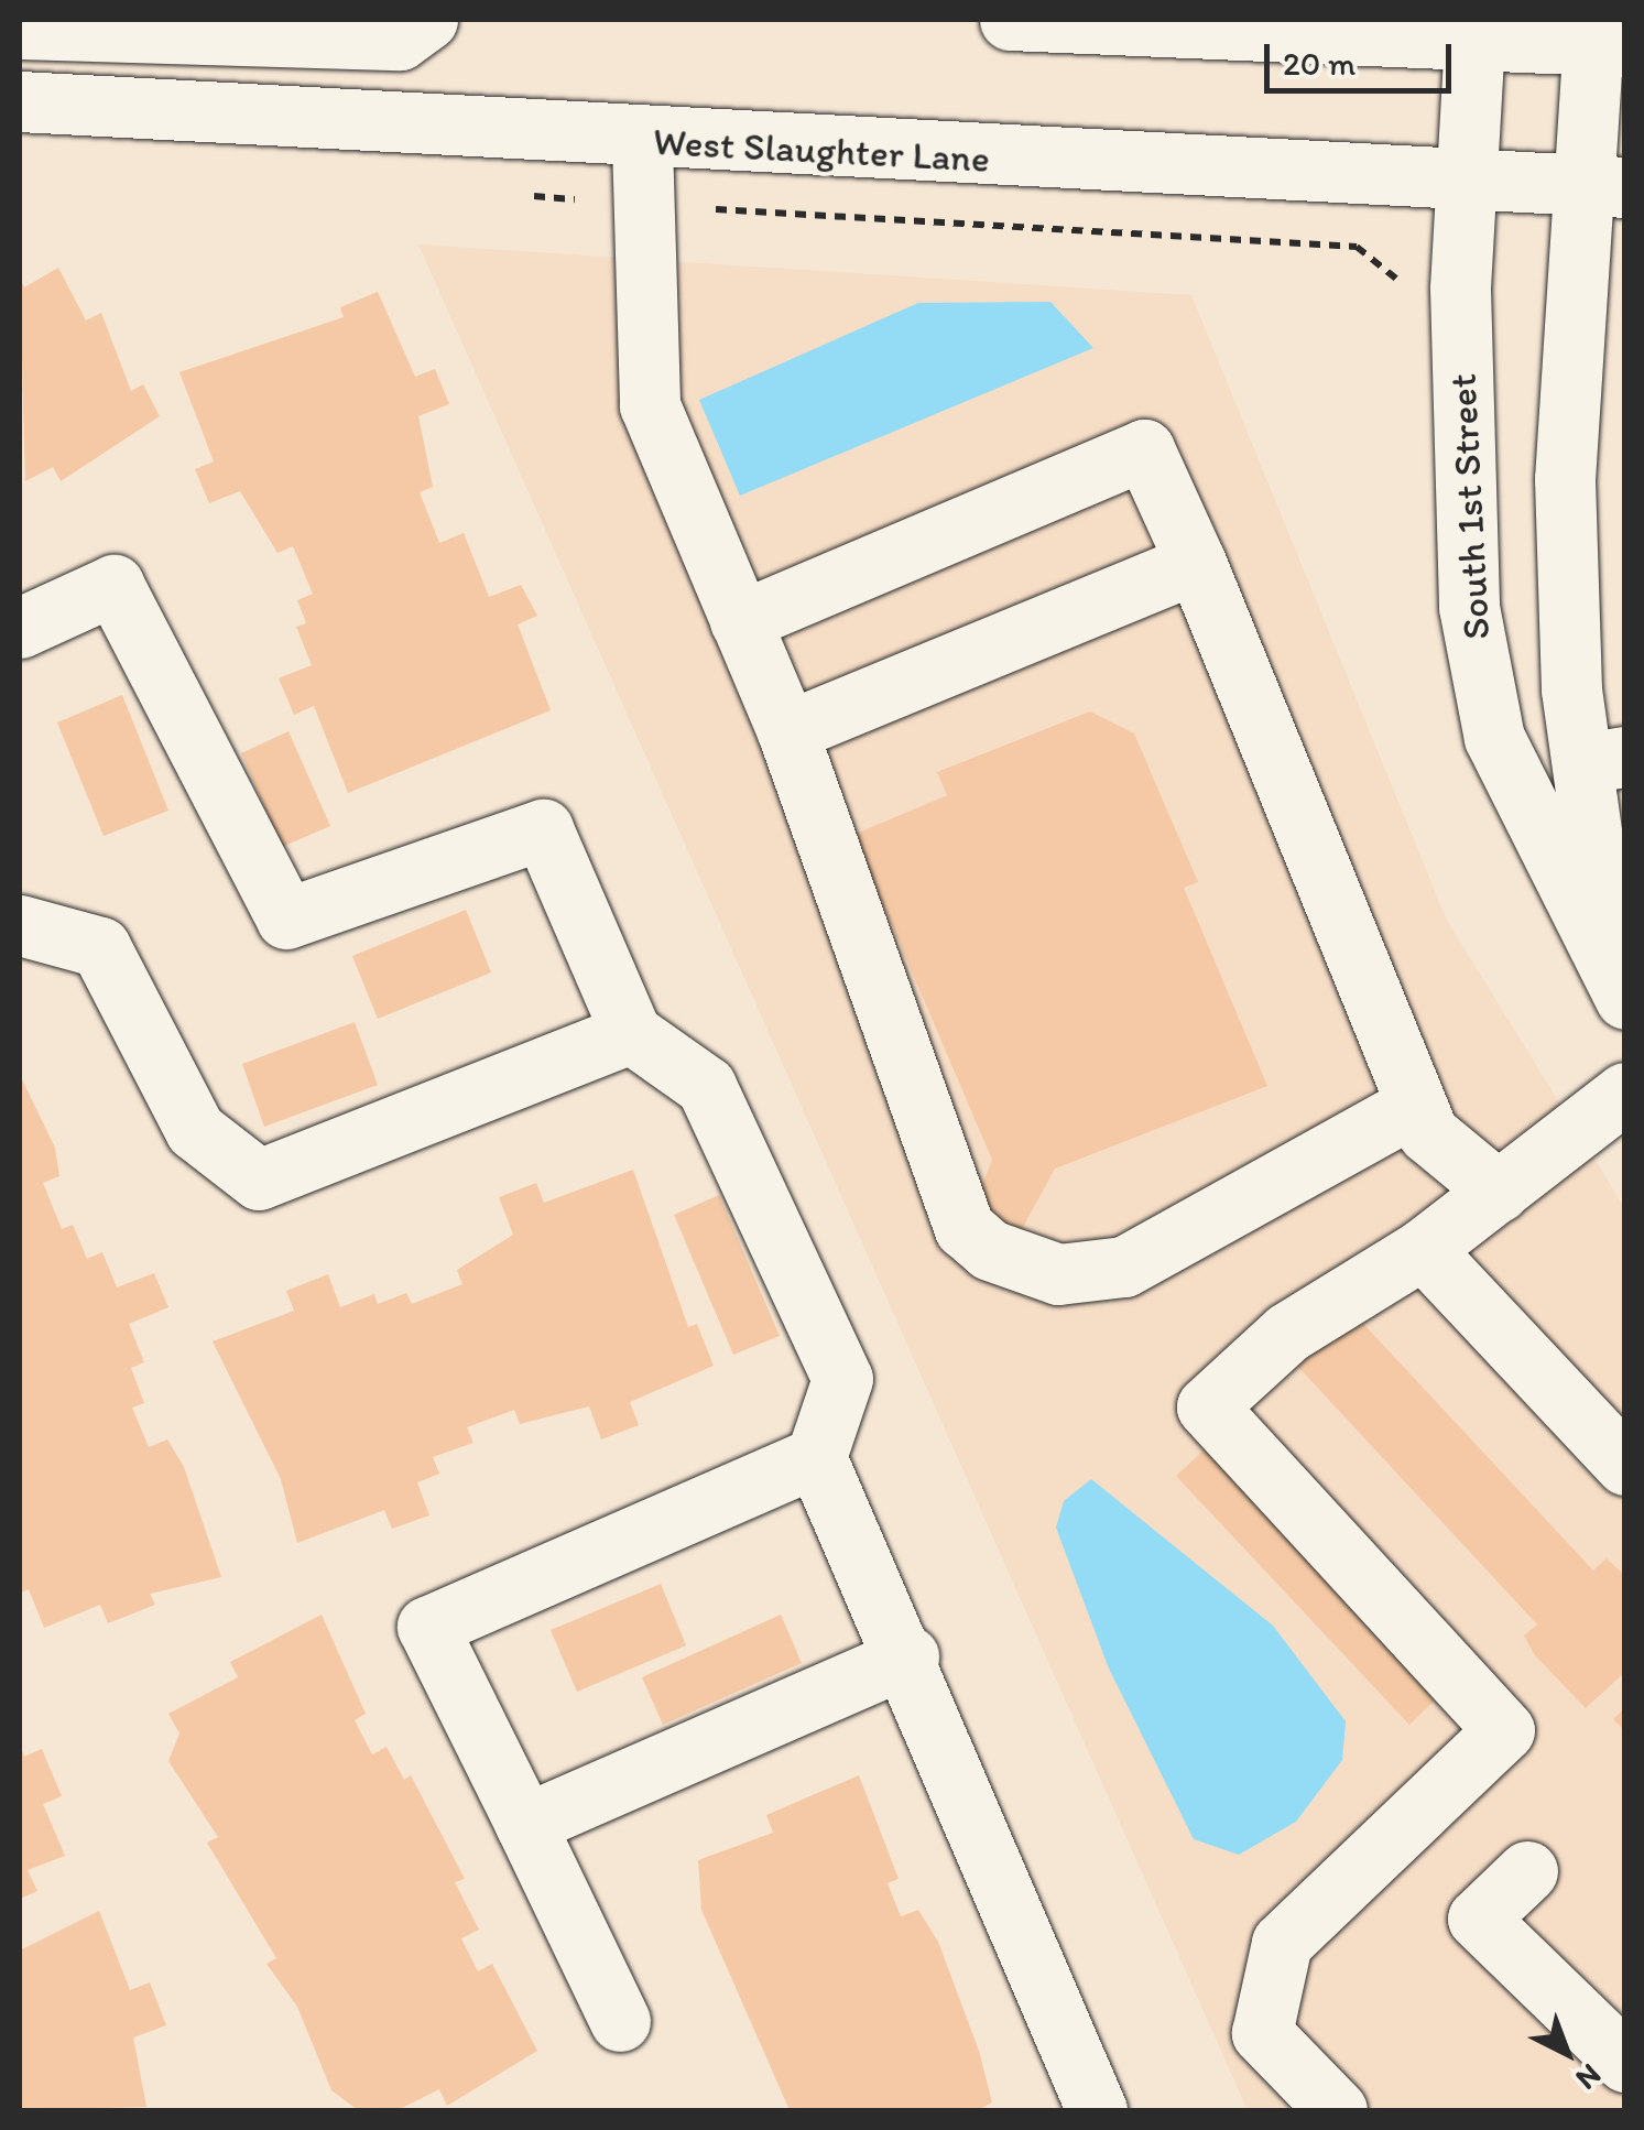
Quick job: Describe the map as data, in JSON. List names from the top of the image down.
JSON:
{
  "streets": {
    "main road": ["West Slaughter Lane", "South 1st Street"]
  },
  "crossings": [
    ["West Slaughter Lane", "South 1st Street"]
  ],
  "scale_bar": "20 m",
  "north": "bottom right"
}
